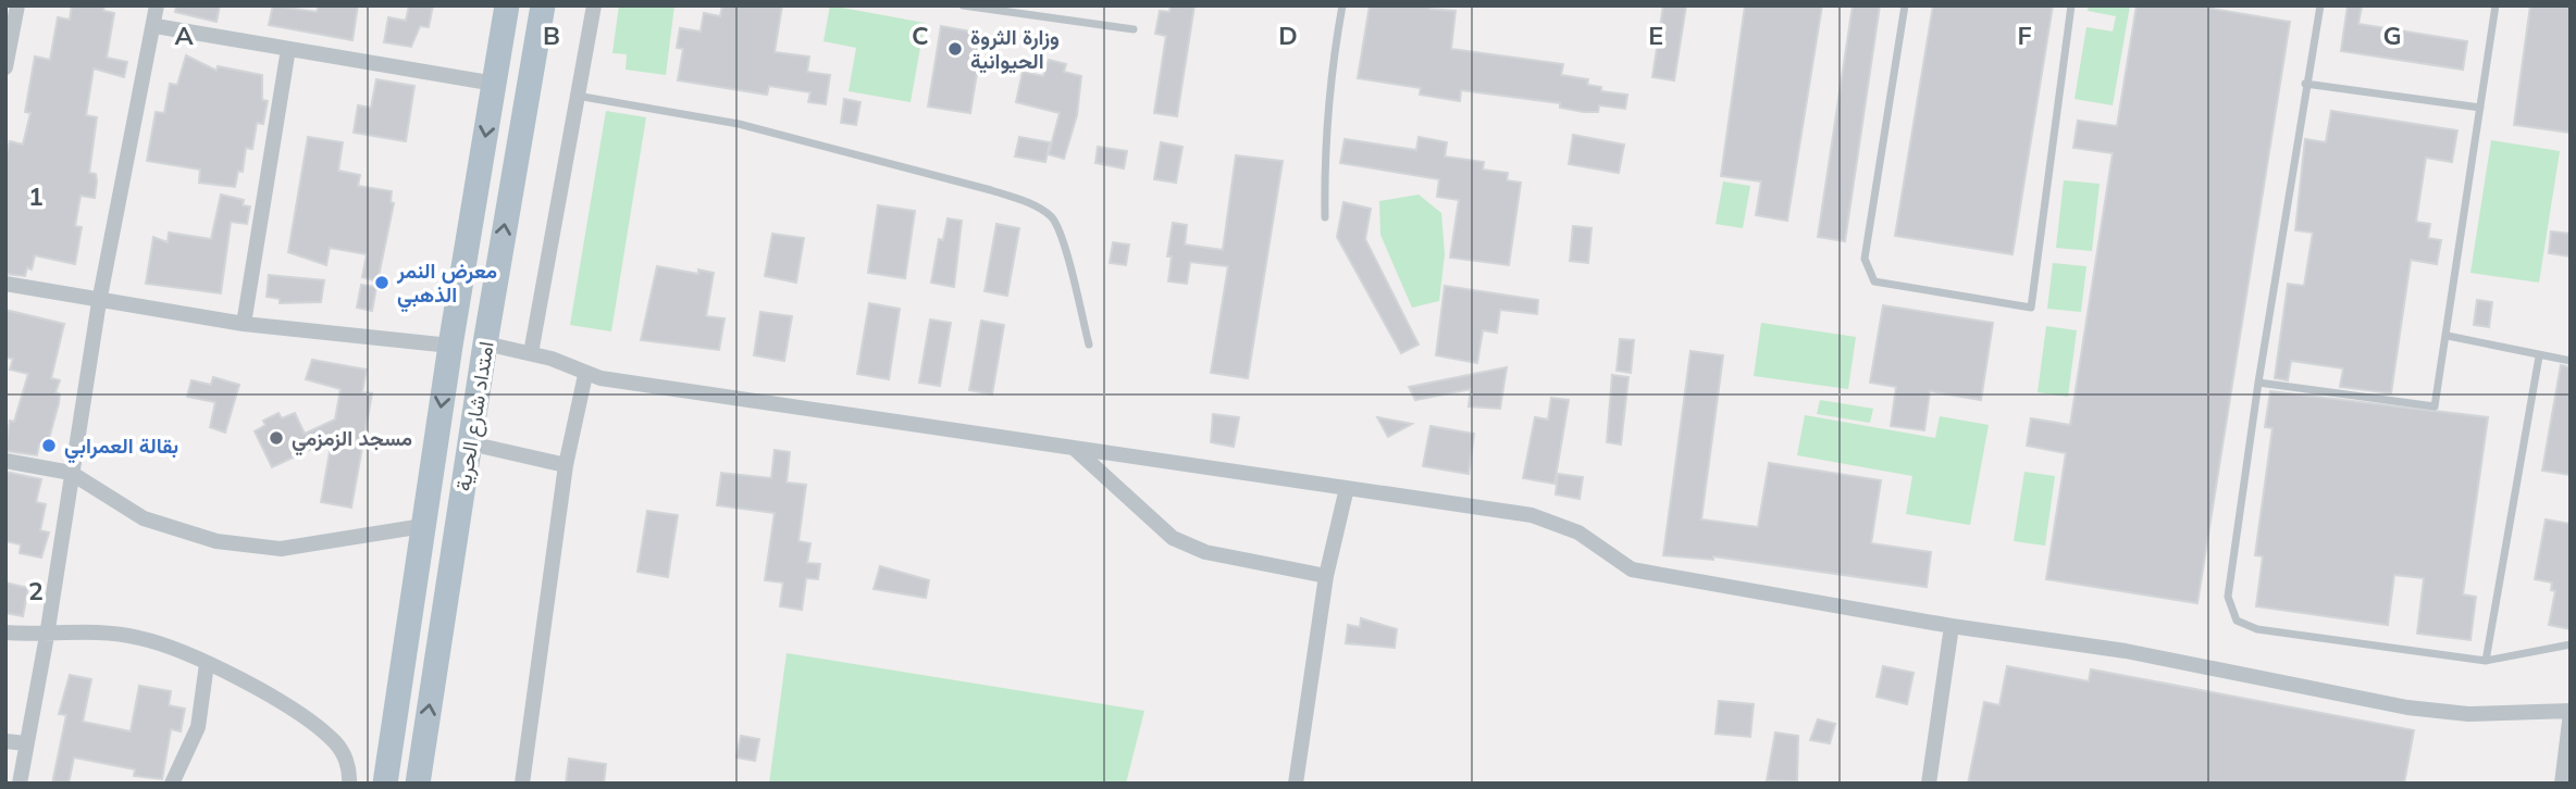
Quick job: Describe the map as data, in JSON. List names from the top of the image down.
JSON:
{
  "streets": {
    "main road": ["امتداد شارع الحرية"]
  },
  "places": [
    "وزارة الثروة الحيوانية",
    "معرض النمر الذهبي",
    "مسجد الزمزمي",
    "بقالة العمرابي"
  ],
  "grid": {
    "columns": [
      "A",
      "B",
      "C",
      "D",
      "E",
      "F",
      "G"
    ],
    "rows": ["1", "2"]
  }
}
